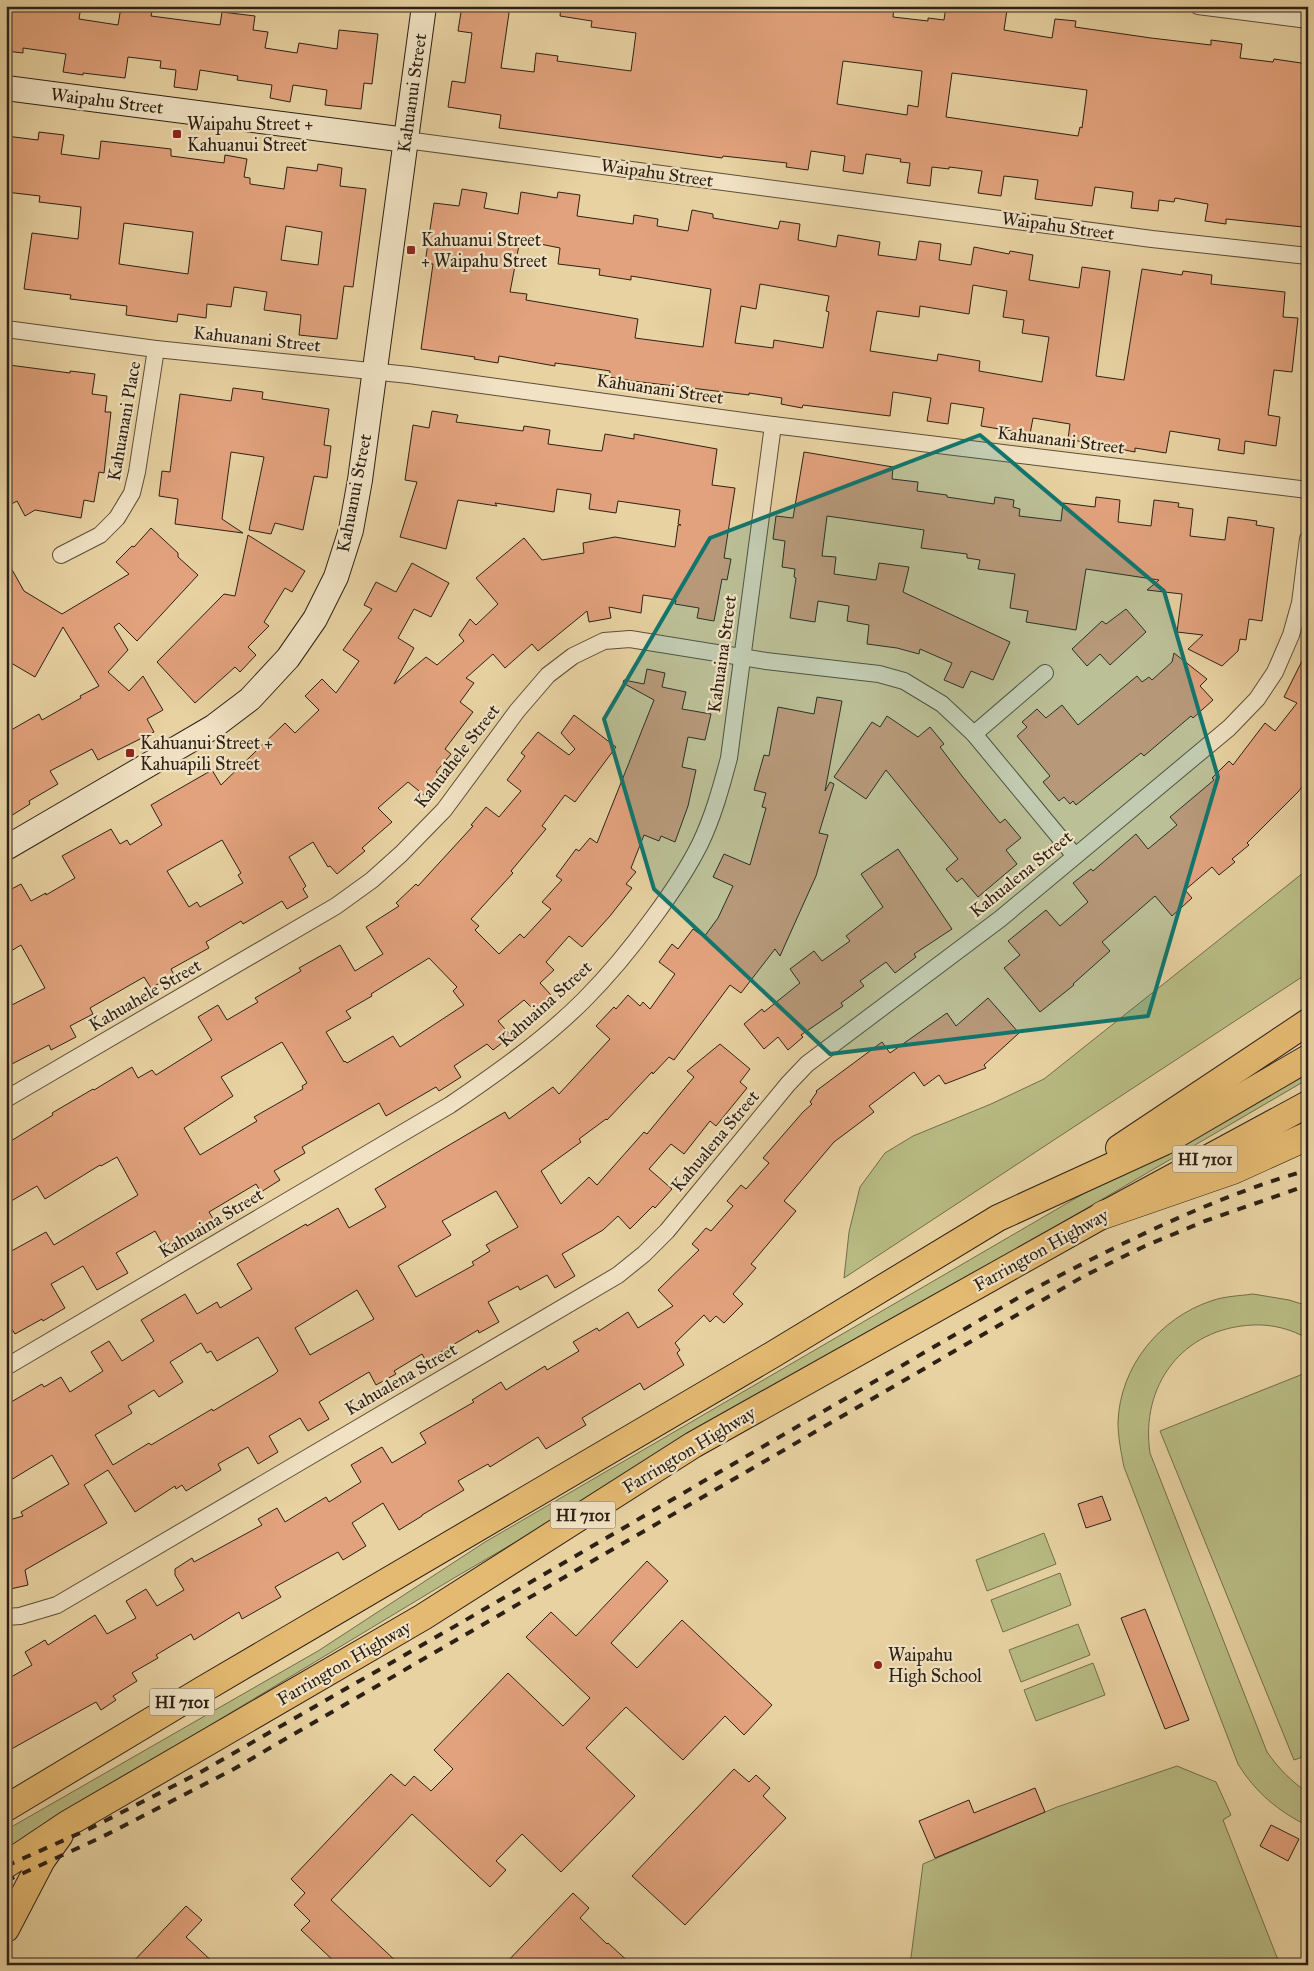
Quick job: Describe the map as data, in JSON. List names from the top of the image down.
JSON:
{
  "streets": {
    "main road": ["HI 7101", "Farrington Highway"],
    "street": [
      "Kahuanui Street",
      "Waipahu Street",
      "Kahuanani Street",
      "Kahuanani Place",
      "Kahuaina Street",
      "Kahuahele Street",
      "Kahualena Street"
    ]
  },
  "crossings": [
    ["Kahuanui Street", "Waipahu Street"],
    ["Kahuanui Street", "Kahuanani Street"],
    ["Kahuanani Street", "Kahuanani Place"],
    ["Kahuanani Street", "Kahuaina Street"],
    ["Kahuaina Street", "Kahuahele Street"],
    ["Kahuahele Street", "Kahualena Street"]
  ],
  "places": {
    "transit": ["Waipahu Street + Kahuanui Street", "Kahuanui Street + Waipahu Street", "Kahuanui Street + Kahuapili Street"],
    "other": ["Waipahu High School"]
  }
}
